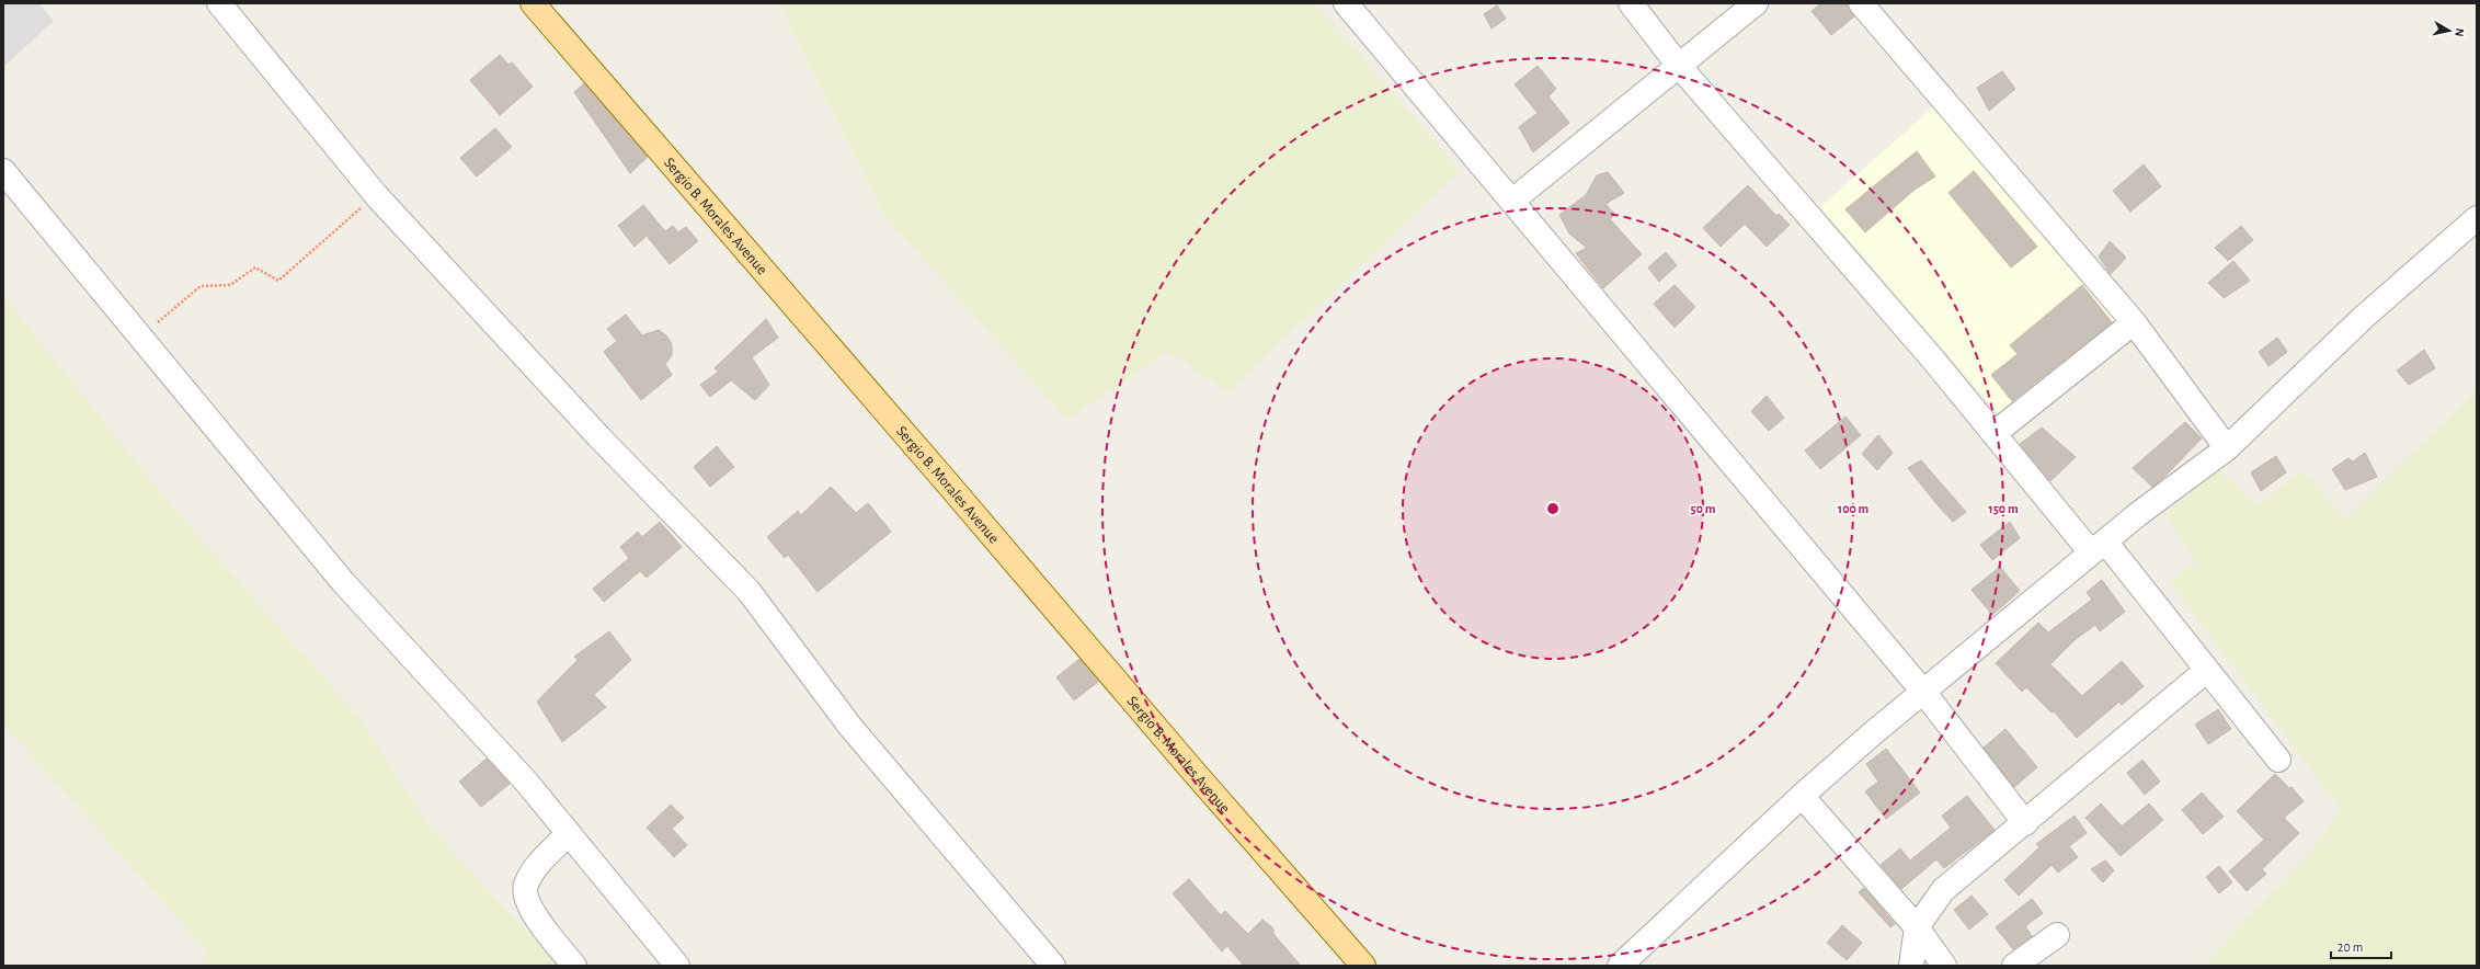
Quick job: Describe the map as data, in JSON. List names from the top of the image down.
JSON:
{
  "streets": {
    "main road": ["Sergio B. Morales Avenue"]
  },
  "scale_bar": "20 m",
  "north": "right",
  "rings": ["50 m", "100 m", "150 m"]
}
